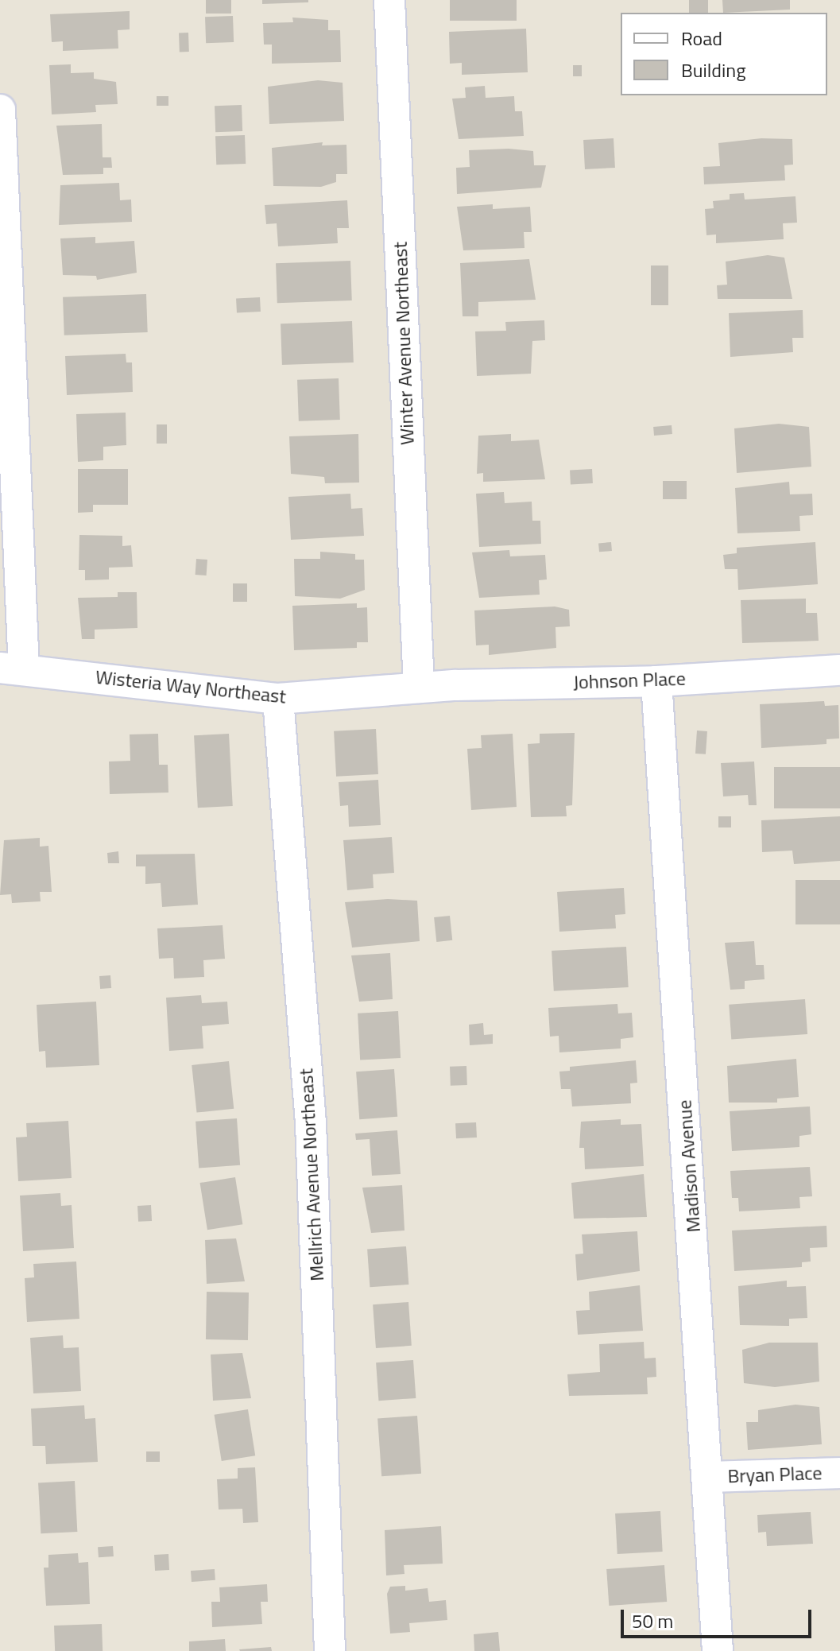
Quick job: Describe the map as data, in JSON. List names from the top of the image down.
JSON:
{
  "streets": {
    "street": [
      "Winter Avenue Northeast",
      "Johnson Place",
      "Wisteria Way Northeast",
      "Madison Avenue",
      "Mellrich Avenue Northeast",
      "Bryan Place"
    ]
  },
  "crossings": [
    ["Winter Avenue Northeast", "Johnson Place"],
    ["Winter Avenue Northeast", "Wisteria Way Northeast"],
    ["Johnson Place", "Wisteria Way Northeast"],
    ["Johnson Place", "Madison Avenue"],
    ["Wisteria Way Northeast", "Mellrich Avenue Northeast"],
    ["Madison Avenue", "Bryan Place"]
  ],
  "legend": ["Road", "Building"],
  "scale_bar": "50 m"
}
